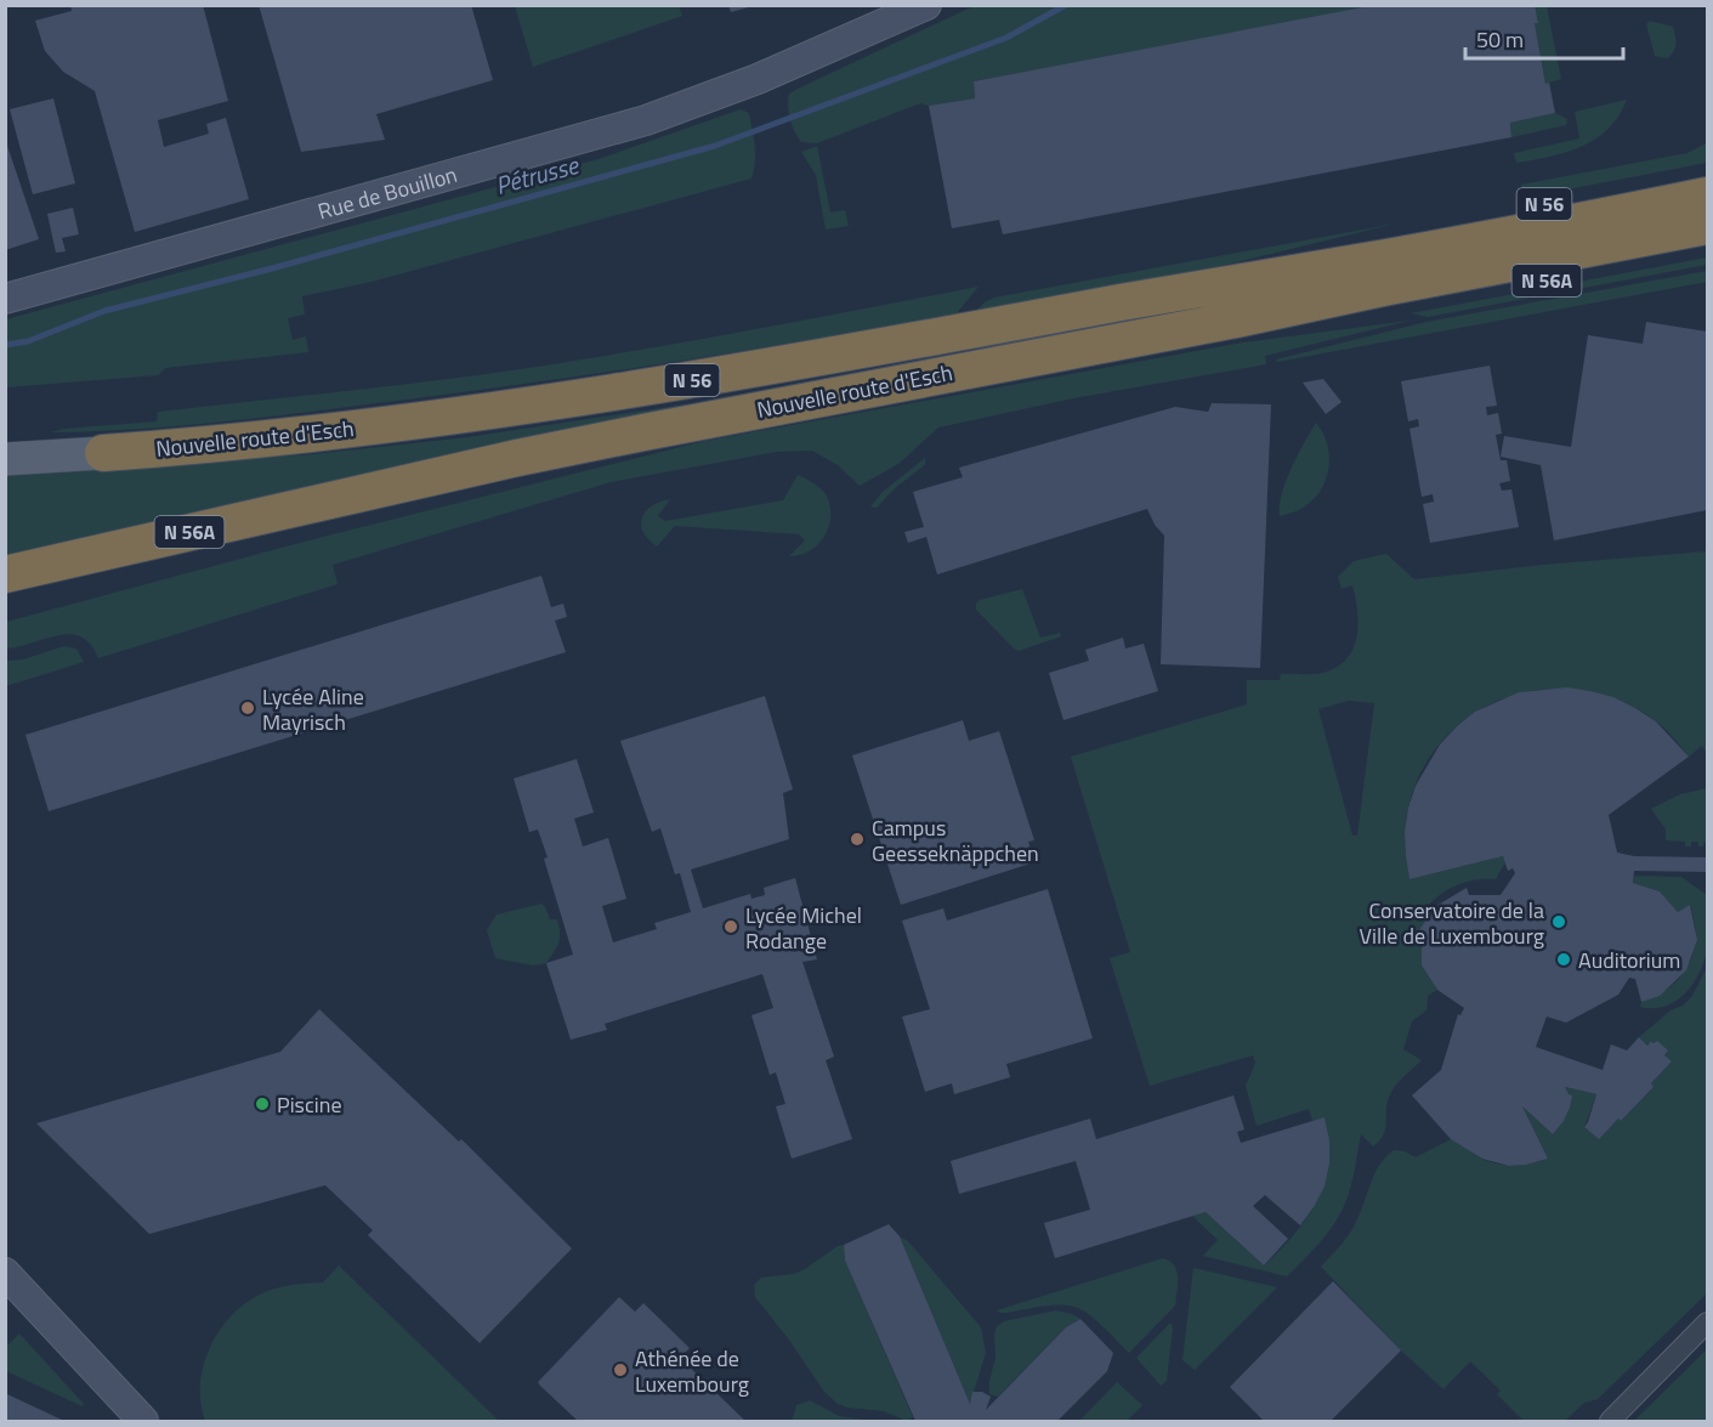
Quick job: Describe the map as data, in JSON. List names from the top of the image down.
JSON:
{
  "streets": {
    "highway": ["N 56", "N 56A", "Nouvelle route d'Esch"],
    "street": ["Rue de Bouillon"]
  },
  "crossings": [
    ["N 56", "Nouvelle route d'Esch"],
    ["N 56A", "Nouvelle route d'Esch"]
  ],
  "water": ["Pétrusse"],
  "places": [
    "Lycée Aline Mayrisch",
    "Campus Geesseknäppchen",
    "Conservatoire de la Ville de Luxembourg",
    "Lycée Michel Rodange",
    "Auditorium",
    "Piscine",
    "Athénée de Luxembourg"
  ],
  "scale_bar": "50 m"
}
